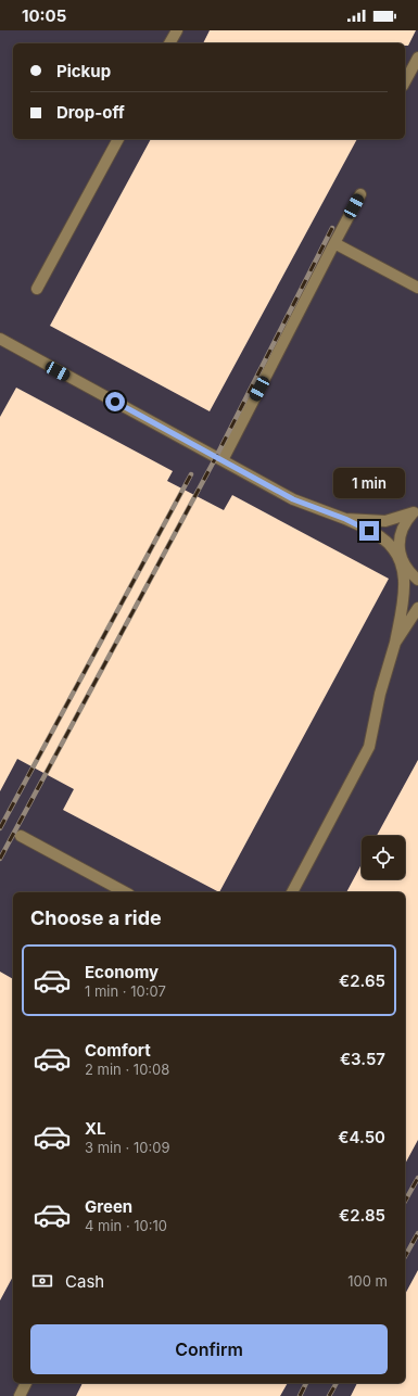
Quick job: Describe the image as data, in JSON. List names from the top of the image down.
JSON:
{
  "page": {
    "status": "10:05",
    "banner": ["Pickup", "Drop-off"],
    "bubble": "1 min",
    "heading": "Choose a ride",
    "list": [
      {
        "name": "Economy",
        "note": "1 min · 10:07",
        "value": "€2.65"
      },
      {
        "name": "Comfort",
        "note": "2 min · 10:08",
        "value": "€3.57"
      },
      {
        "name": "XL",
        "note": "3 min · 10:09",
        "value": "€4.50"
      },
      {
        "name": "Green",
        "note": "4 min · 10:10",
        "value": "€2.85"
      }
    ],
    "pay": ["Cash", "100 m"],
    "buttons": "Confirm"
  }
}
